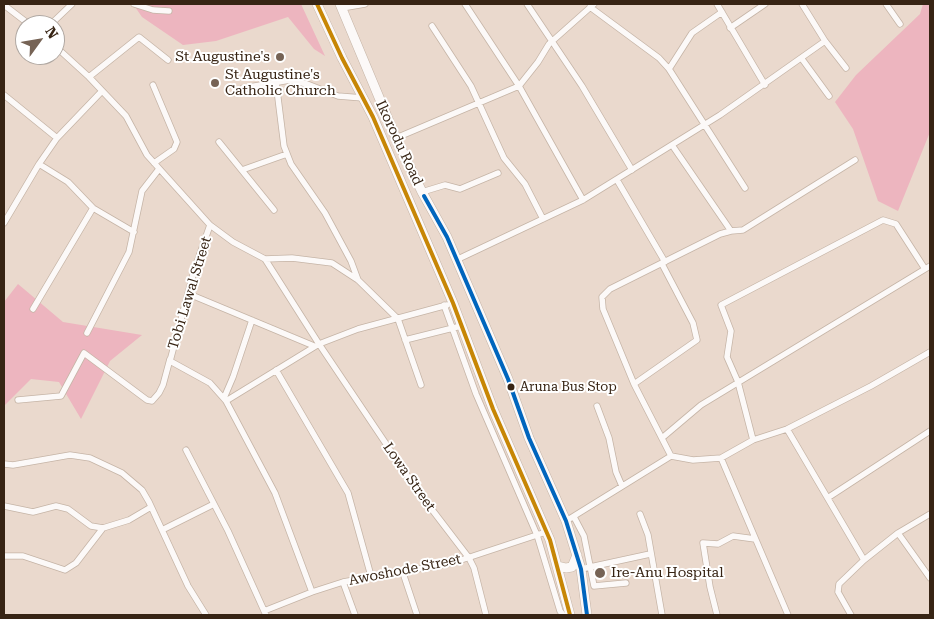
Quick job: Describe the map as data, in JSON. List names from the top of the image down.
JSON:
{
  "streets": {
    "highway": ["Ikorodu Road"],
    "street": ["Tobi Lawal Street", "Lowa Street", "Awoshode Street"]
  },
  "crossings": [
    ["Ikorodu Road", "Awoshode Street"],
    ["Lowa Street", "Awoshode Street"]
  ],
  "places": [
    "St Augustine's",
    "St Augustine's Catholic Church",
    "Aruna Bus Stop",
    "Ire-Anu Hospital"
  ],
  "north": "top right"
}
